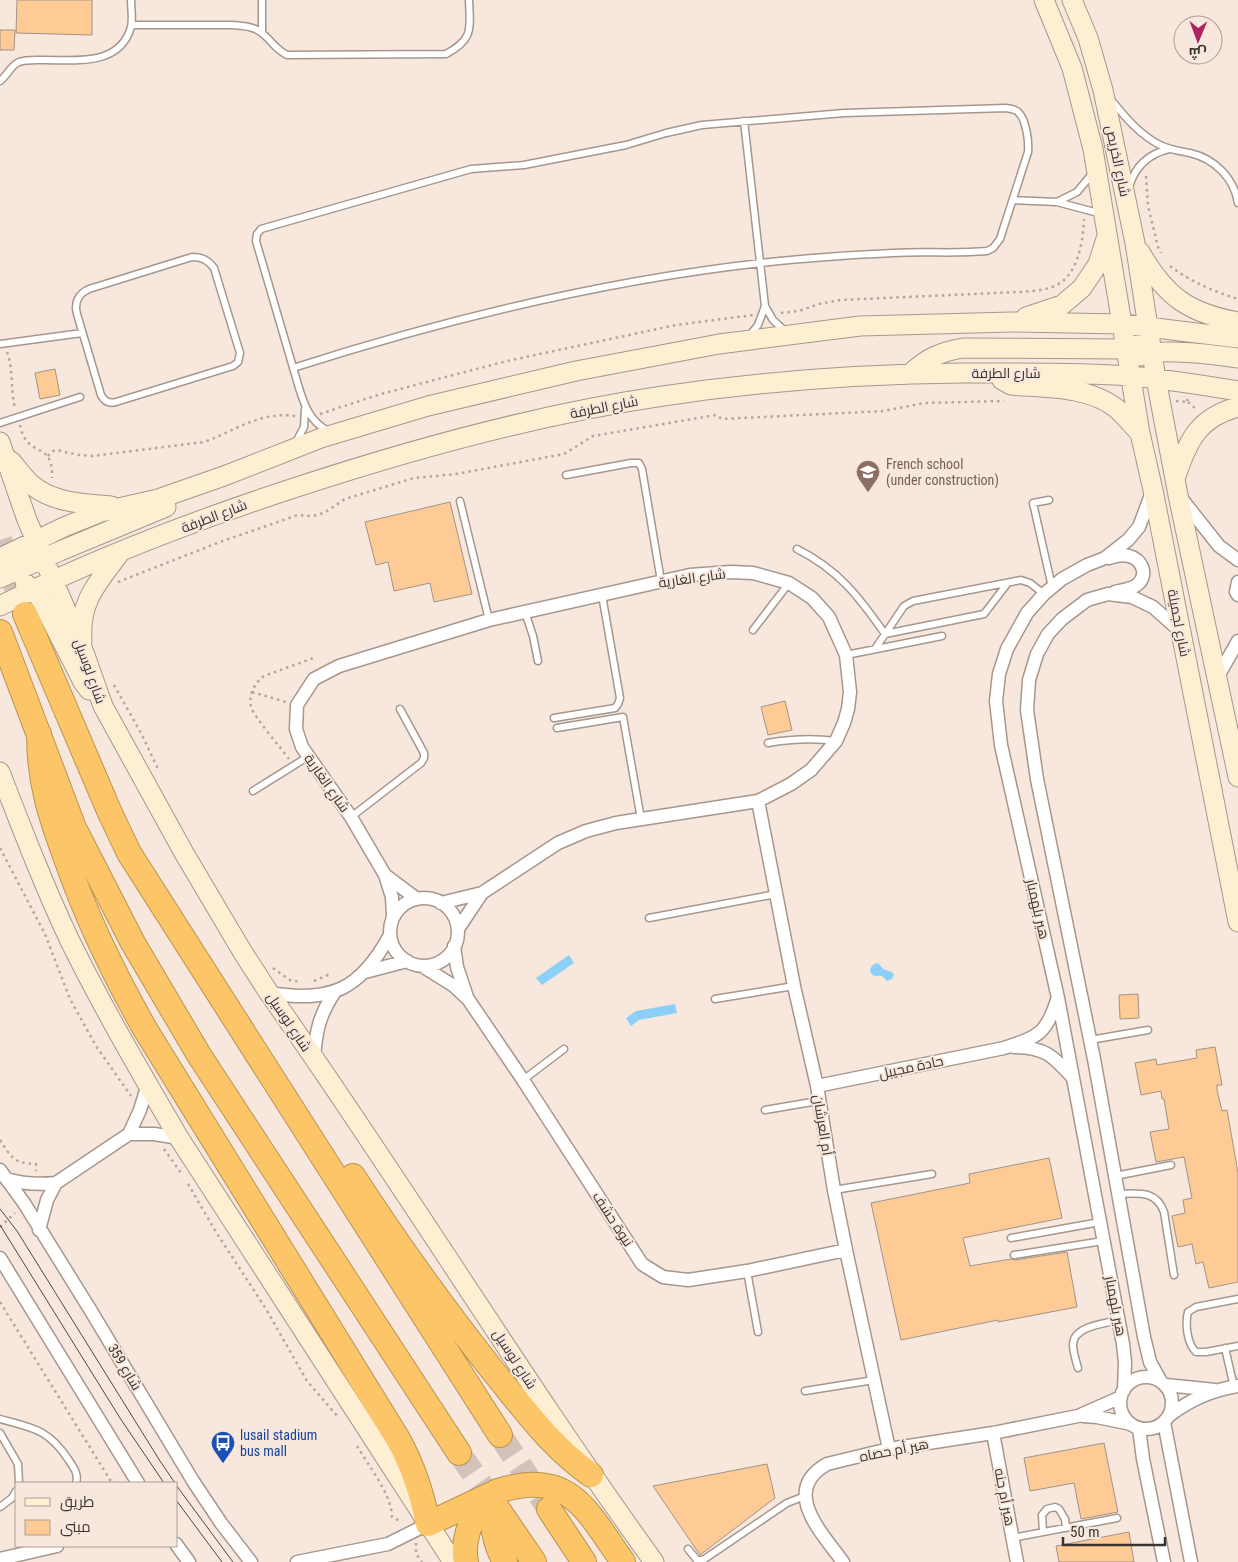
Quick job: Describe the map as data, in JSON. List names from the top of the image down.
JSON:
{
  "streets": {
    "main road": [
      "شارع الخريص",
      "شارع الطرفة",
      "شارع لجميلة",
      "شارع لوسيل"
    ],
    "street": [
      "شارع الغارية",
      "هير بلهمبار",
      "حادة مجيبل",
      "أم العرشان",
      "نيوة حشف",
      "شارع 359",
      "هير أم حصاه",
      "هير أم جنه"
    ]
  },
  "crossings": [
    ["شارع الخريص", "شارع لجميلة"],
    ["شارع الطرفة", "شارع لجميلة"],
    ["شارع الطرفة", "شارع لوسيل"],
    ["شارع الغارية", "أم العرشان"],
    ["شارع الغارية", "نيوة حشف"],
    ["شارع لجميلة", "هير بلهمبار"],
    ["هير بلهمبار", "حادة مجيبل"],
    ["هير بلهمبار", "هير أم حصاه"],
    ["حادة مجيبل", "أم العرشان"],
    ["أم العرشان", "نيوة حشف"],
    ["أم العرشان", "هير أم حصاه"],
    ["هير أم حصاه", "هير أم جنه"]
  ],
  "places": {
    "school or university": ["French school (under construction)"],
    "bus stop": ["lusail stadium bus mall"]
  },
  "legend": ["طريق", "مبنى"],
  "scale_bar": "50 m",
  "north": "bottom"
}
